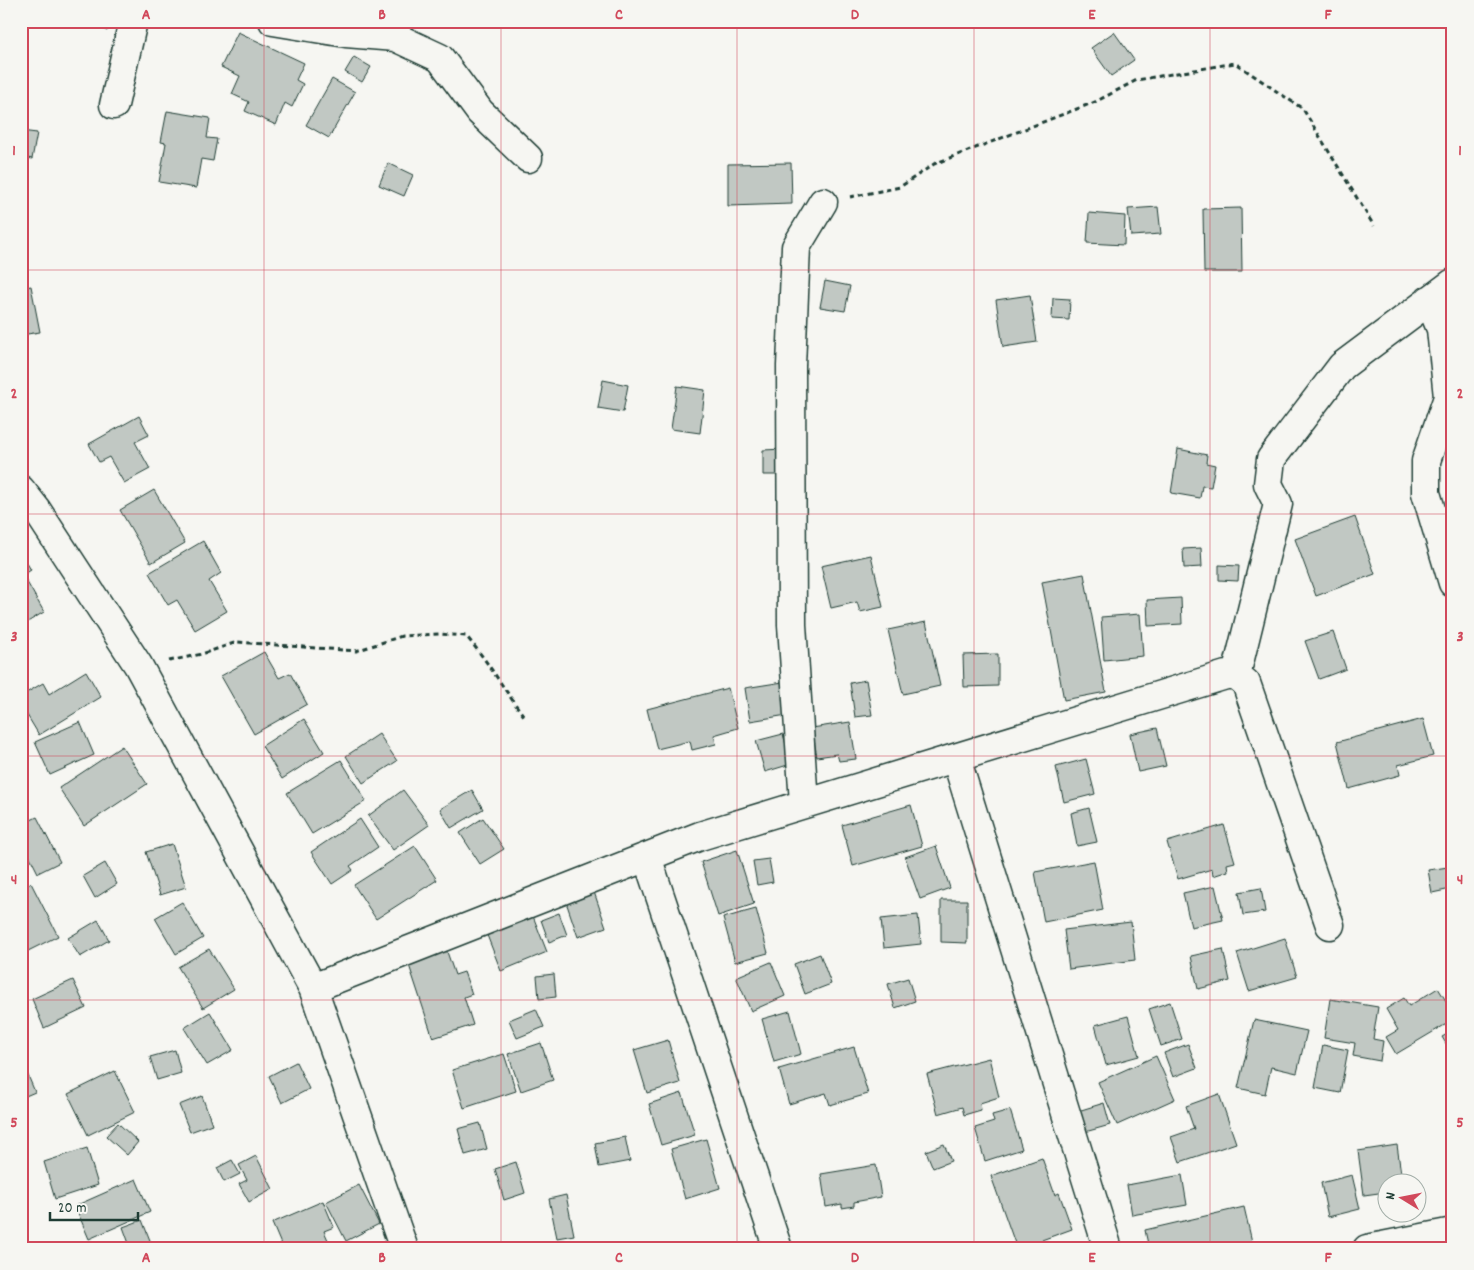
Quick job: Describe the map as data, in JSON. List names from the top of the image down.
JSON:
{
  "scale_bar": "20 m",
  "north": "left",
  "grid": {
    "columns": [
      "A",
      "B",
      "C",
      "D",
      "E",
      "F"
    ],
    "rows": [
      "1",
      "2",
      "3",
      "4",
      "5"
    ]
  }
}
